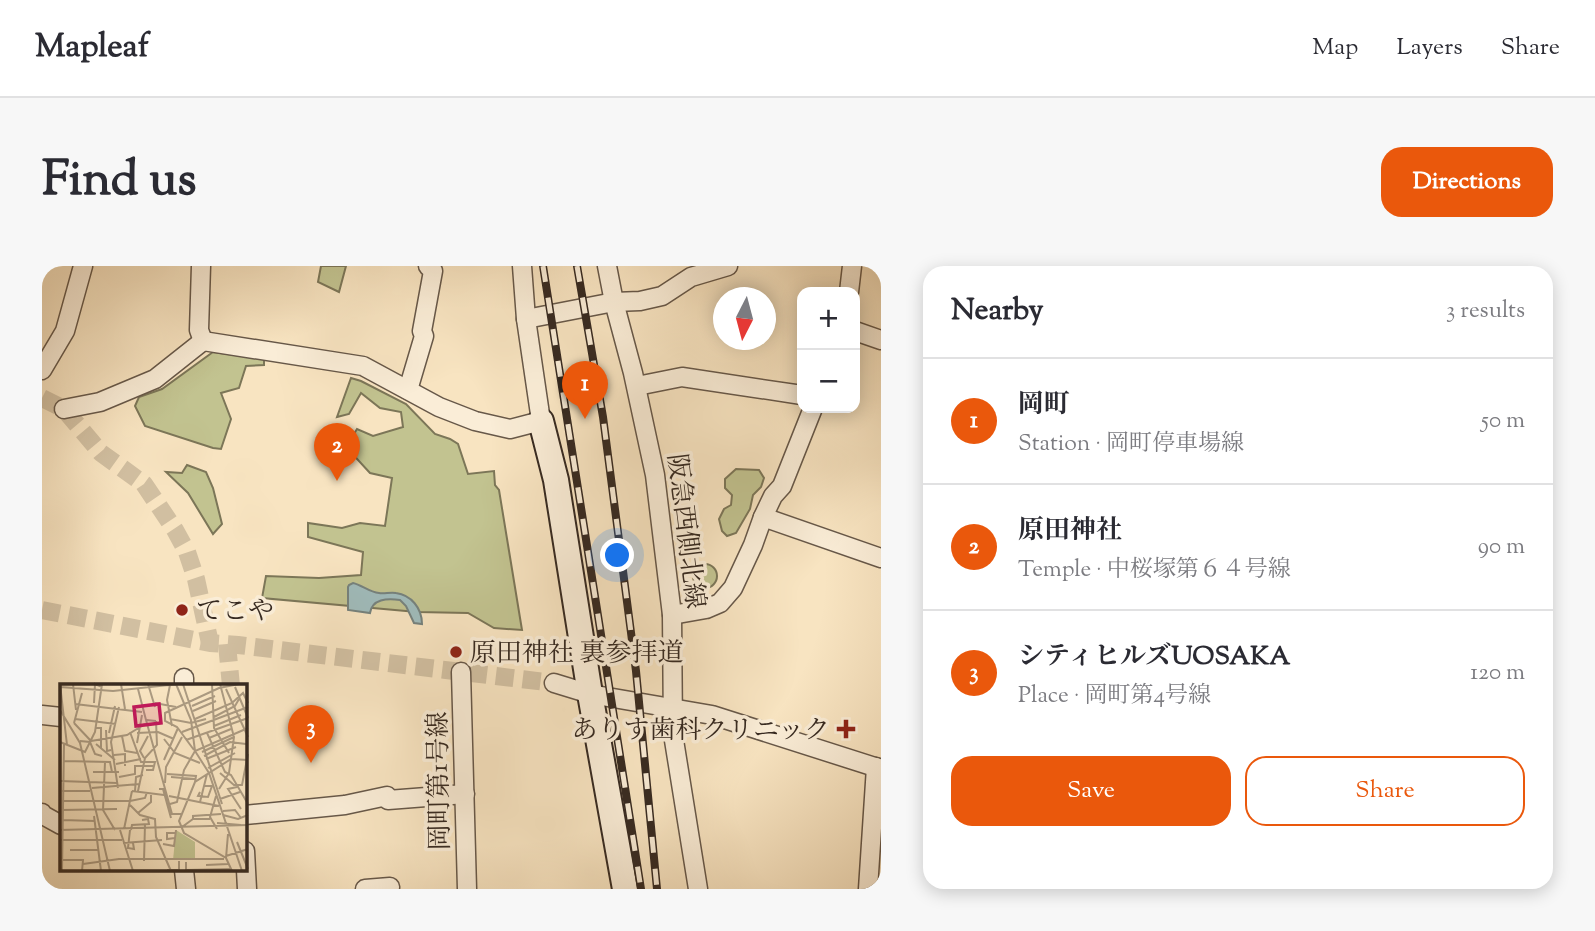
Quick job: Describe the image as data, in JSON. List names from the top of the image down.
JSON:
{
  "streets": {
    "street": ["阪急西側北線", "岡町第1号線"]
  },
  "places": {
    "other": ["てこや", "原田神社 裏参拝道"],
    "health": ["ありす歯科クリニック"]
  },
  "north": "bottom",
  "page": {
    "header": "Mapleaf",
    "nav": ["Map", "Layers", "Share"],
    "title": "Find us",
    "buttons": [
      "Directions",
      ["Save", "Share"]
    ],
    "heading": ["Nearby", "3 results"],
    "map_buttons": ["+", "−"],
    "list": [
      {
        "mark": "1",
        "name": "岡町",
        "note": "Station · 岡町停車場線",
        "value": "50 m"
      },
      {
        "mark": "2",
        "name": "原田神社",
        "note": "Temple · 中桜塚第６４号線",
        "value": "90 m"
      },
      {
        "mark": "3",
        "name": "シティヒルズUOSAKA",
        "note": "Place · 岡町第4号線",
        "value": "120 m"
      }
    ],
    "pins": ["1", "2", "3"]
  }
}
